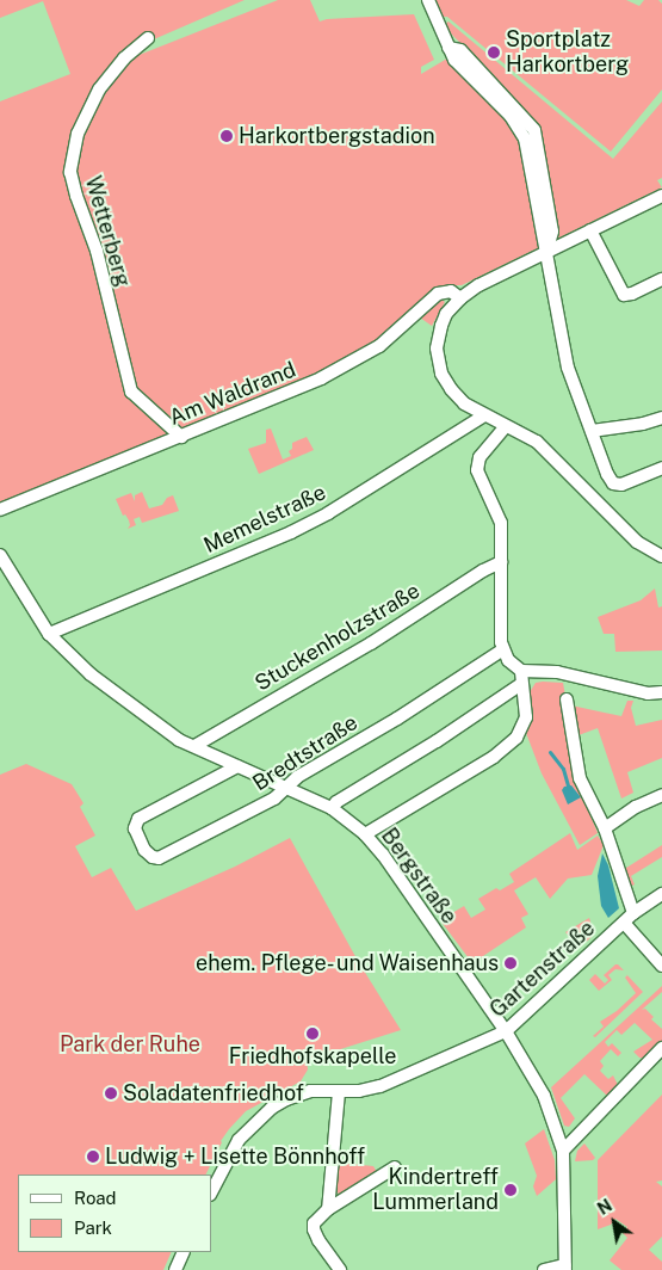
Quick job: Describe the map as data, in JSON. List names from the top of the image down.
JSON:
{
  "streets": {
    "street": [
      "Wetterberg",
      "Am Waldrand",
      "Memelstraße",
      "Stuckenholzstraße",
      "Bredtstraße",
      "Bergstraße",
      "Gartenstraße"
    ]
  },
  "crossings": [
    ["Wetterberg", "Am Waldrand"],
    ["Memelstraße", "Bergstraße"],
    ["Stuckenholzstraße", "Bergstraße"],
    ["Bredtstraße", "Bergstraße"],
    ["Bergstraße", "Gartenstraße"]
  ],
  "parks": ["Park der Ruhe"],
  "places": [
    "Sportplatz Harkortberg",
    "Harkortbergstadion",
    "ehem. Pflege- und Waisenhaus",
    "Friedhofskapelle",
    "Soladatenfriedhof",
    "Ludwig + Lisette Bönnhoff",
    "Kindertreff Lummerland"
  ],
  "legend": ["Road", "Park"],
  "north": "top left"
}
